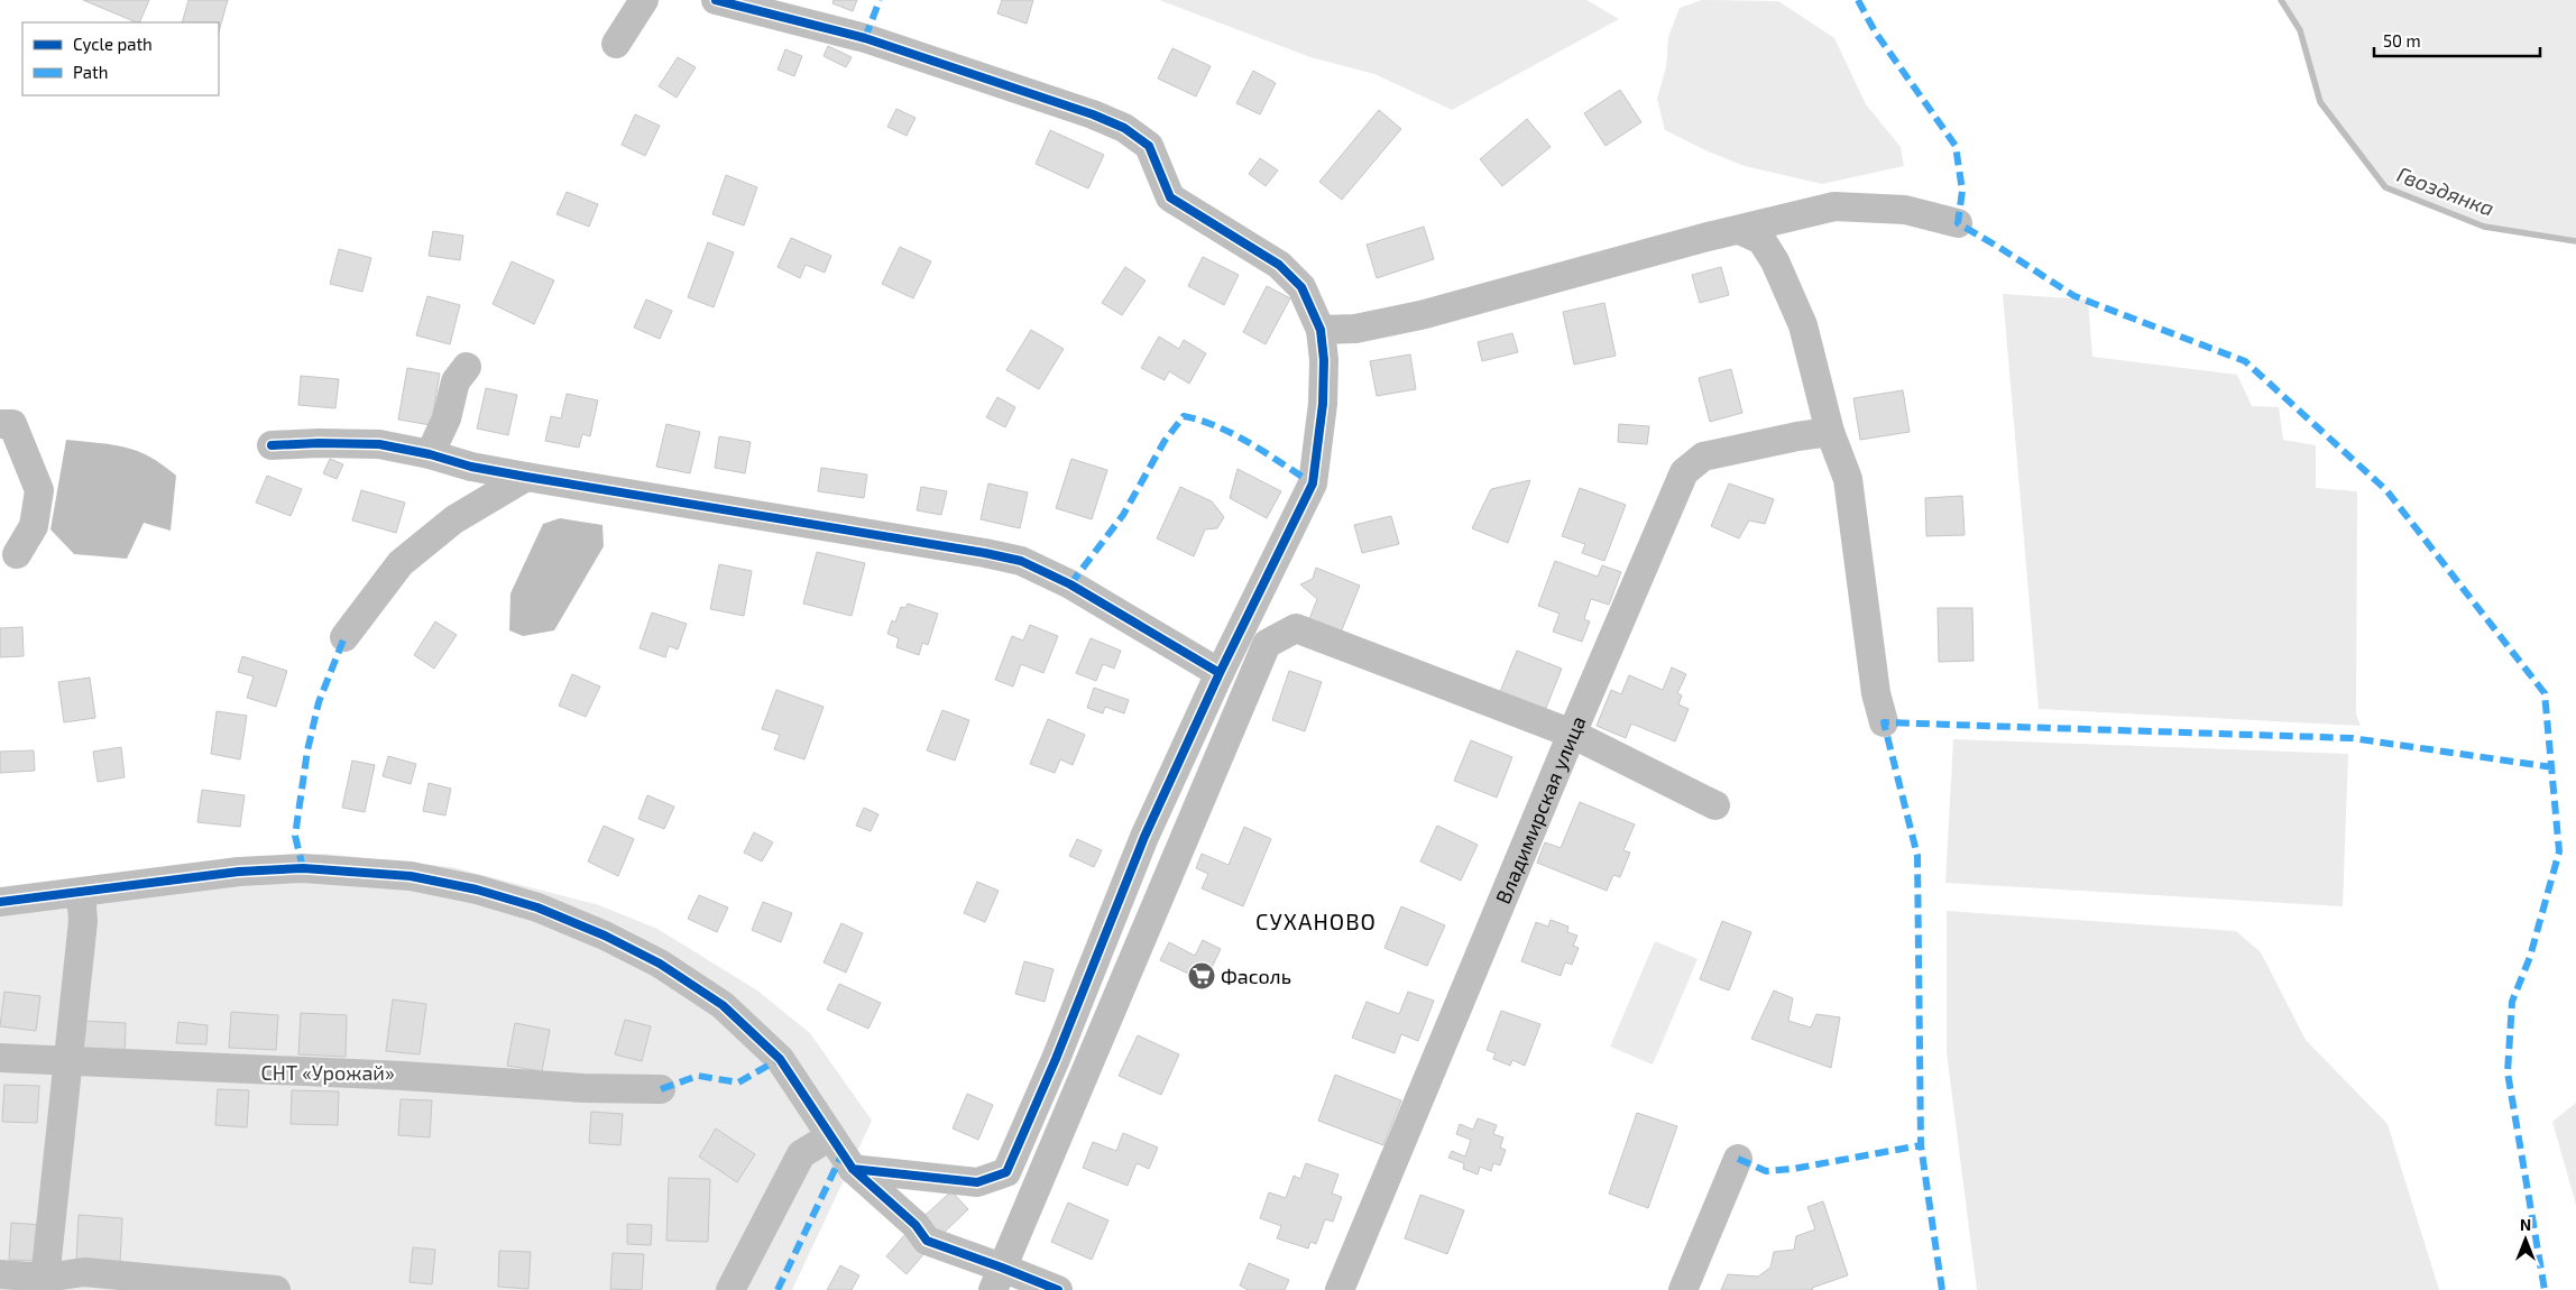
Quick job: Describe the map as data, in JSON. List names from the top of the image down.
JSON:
{
  "streets": {
    "street": ["Владимирская улица"]
  },
  "districts": ["СУХАНОВО"],
  "water": ["Гвоздянка"],
  "parks": ["СНТ «Урожай»"],
  "places": {
    "supermarket": ["Фасоль"]
  },
  "legend": ["Cycle path", "Path"],
  "scale_bar": "50 m",
  "north": "top"
}
